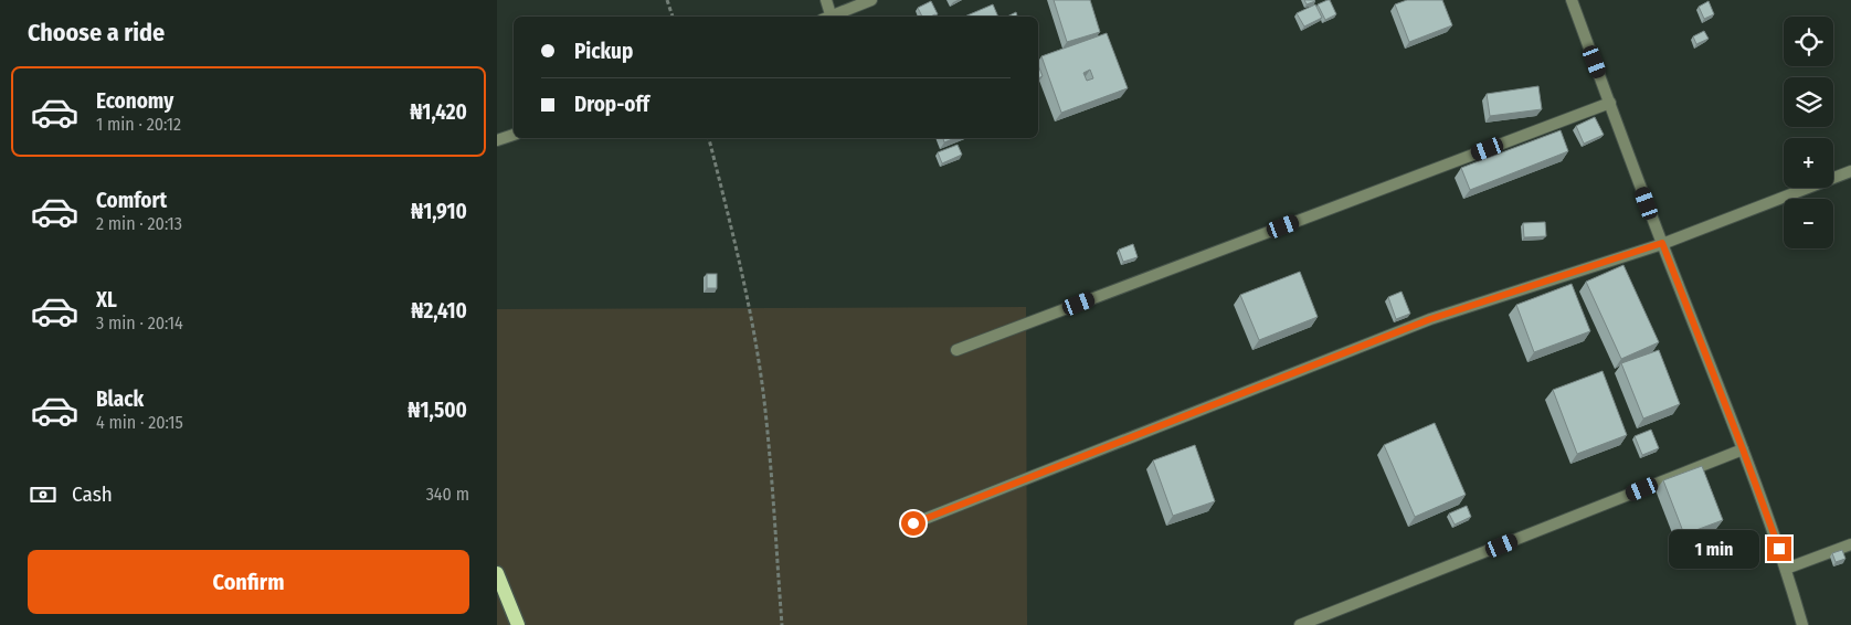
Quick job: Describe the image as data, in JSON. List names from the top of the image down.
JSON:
{
  "page": {
    "heading": "Choose a ride",
    "map_buttons": ["+", "−"],
    "banner": ["Pickup", "Drop-off"],
    "list": [
      {
        "name": "Economy",
        "note": "1 min · 20:12",
        "value": "₦1,420"
      },
      {
        "name": "Comfort",
        "note": "2 min · 20:13",
        "value": "₦1,910"
      },
      {
        "name": "XL",
        "note": "3 min · 20:14",
        "value": "₦2,410"
      },
      {
        "name": "Black",
        "note": "4 min · 20:15",
        "value": "₦1,500"
      }
    ],
    "pay": ["Cash", "340 m"],
    "bubble": "1 min",
    "buttons": "Confirm"
  }
}
